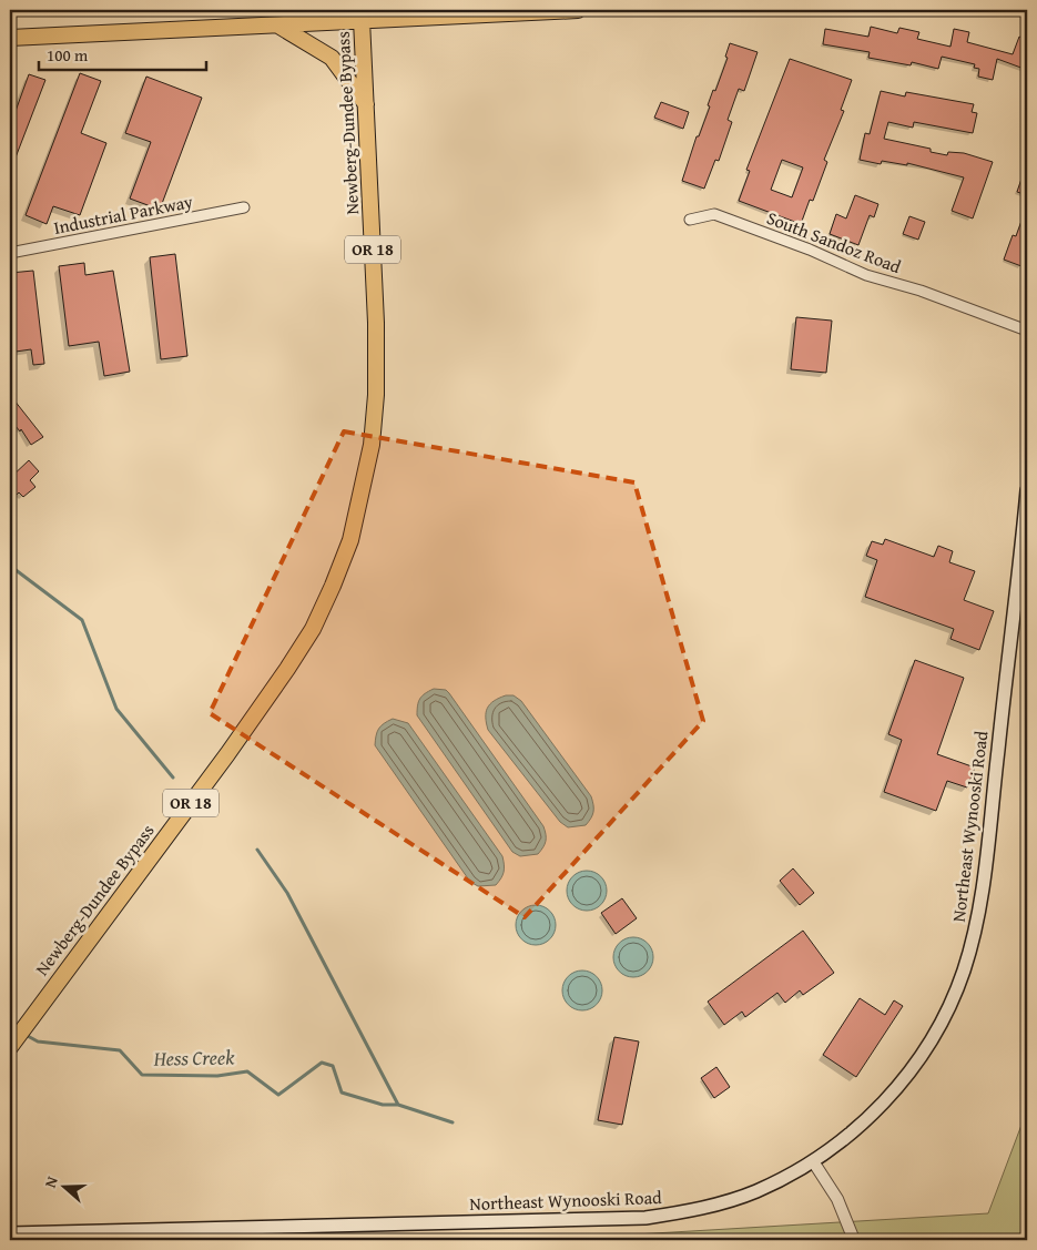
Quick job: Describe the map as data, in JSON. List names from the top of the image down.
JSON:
{
  "streets": {
    "highway": ["Newberg-Dundee Bypass", "OR 18"],
    "main road": ["Northeast Wynooski Road"],
    "street": ["Industrial Parkway", "South Sandoz Road"]
  },
  "water": ["Hess Creek"],
  "scale_bar": "100 m",
  "north": "left"
}
